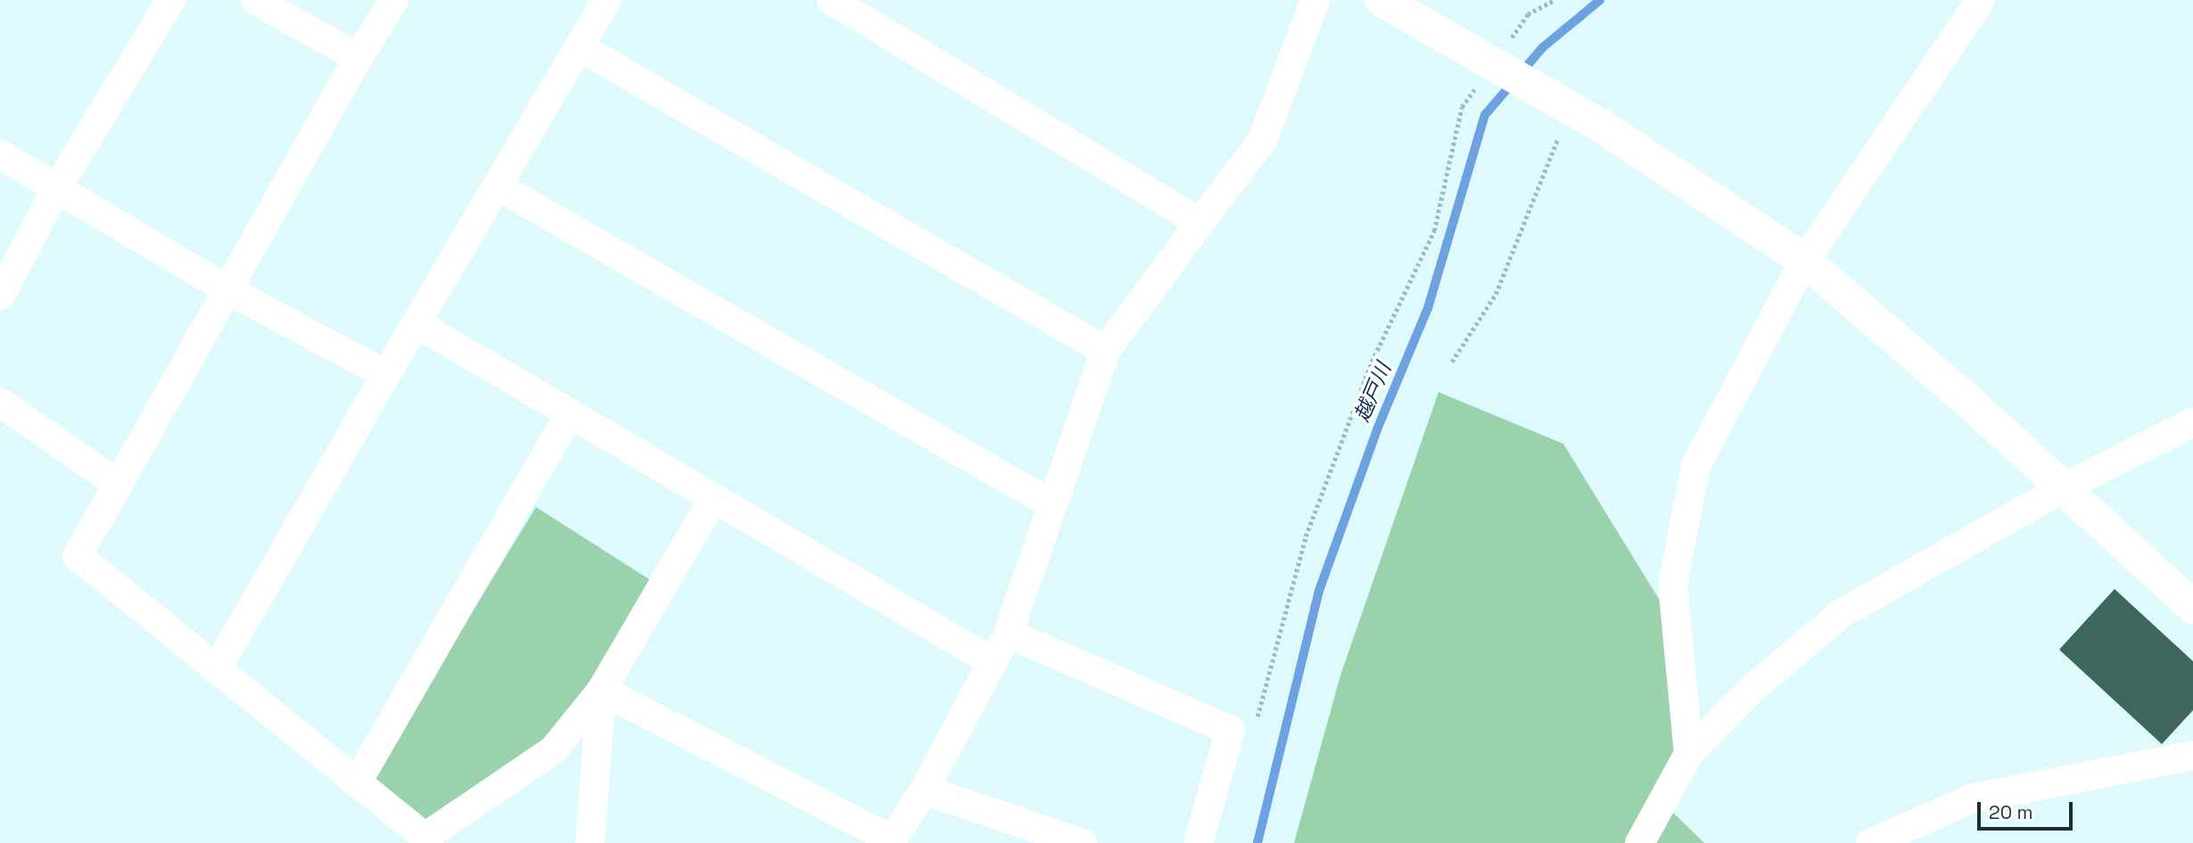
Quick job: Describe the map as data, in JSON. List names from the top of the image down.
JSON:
{
  "water": ["越戸川"],
  "scale_bar": "20 m"
}
